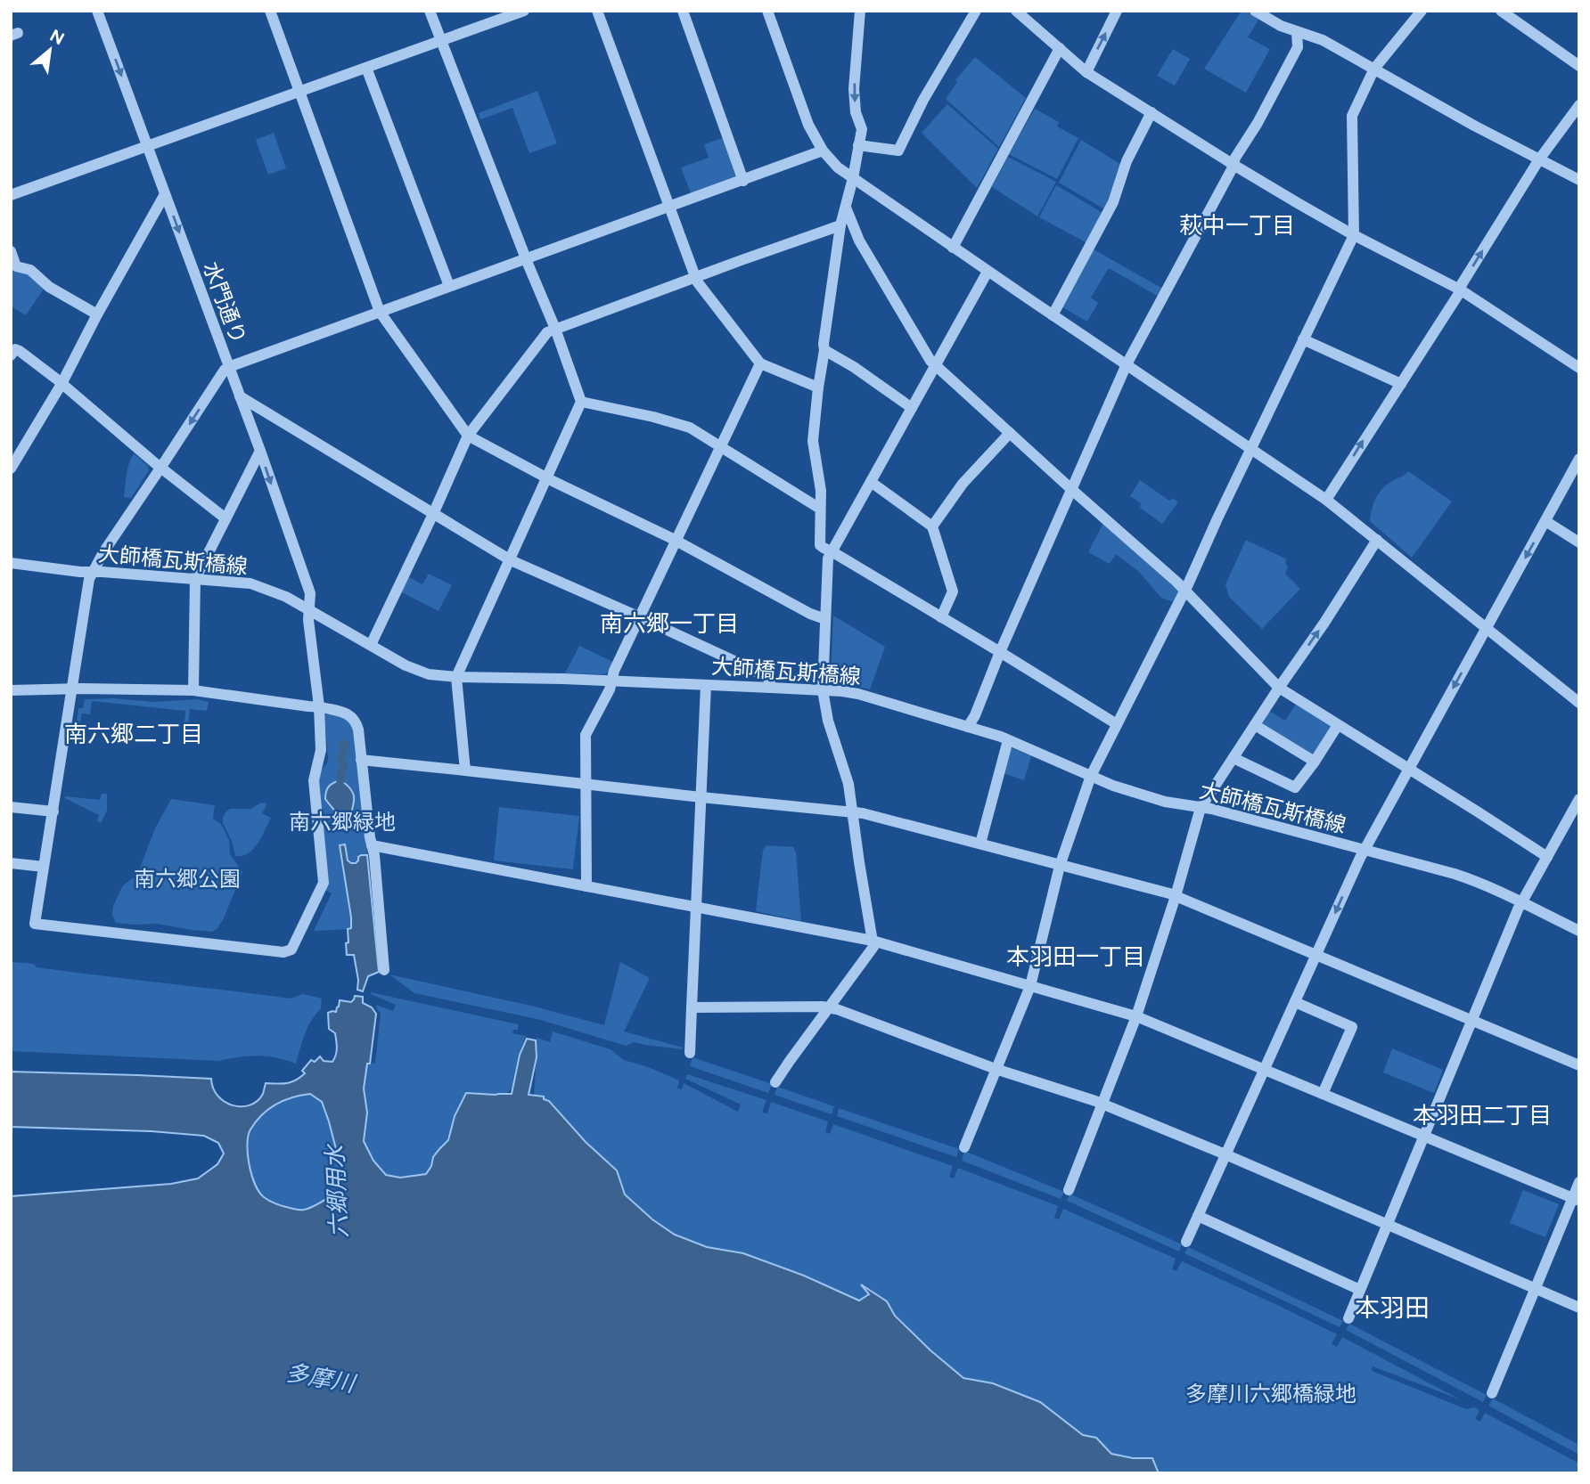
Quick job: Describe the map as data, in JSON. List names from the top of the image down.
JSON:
{
  "streets": {
    "street": ["水門通り", "大師橋瓦斯橋線"]
  },
  "crossings": [
    ["水門通り", "大師橋瓦斯橋線"]
  ],
  "one_way": ["水門通り"],
  "districts": [
    "萩中一丁目",
    "南六郷一丁目",
    "南六郷二丁目",
    "本羽田一丁目",
    "本羽田二丁目",
    "本羽田"
  ],
  "water": ["六郷用水", "多摩川"],
  "parks": ["南六郷緑地", "南六郷公園", "多摩川六郷橋緑地"],
  "north": "top right"
}
